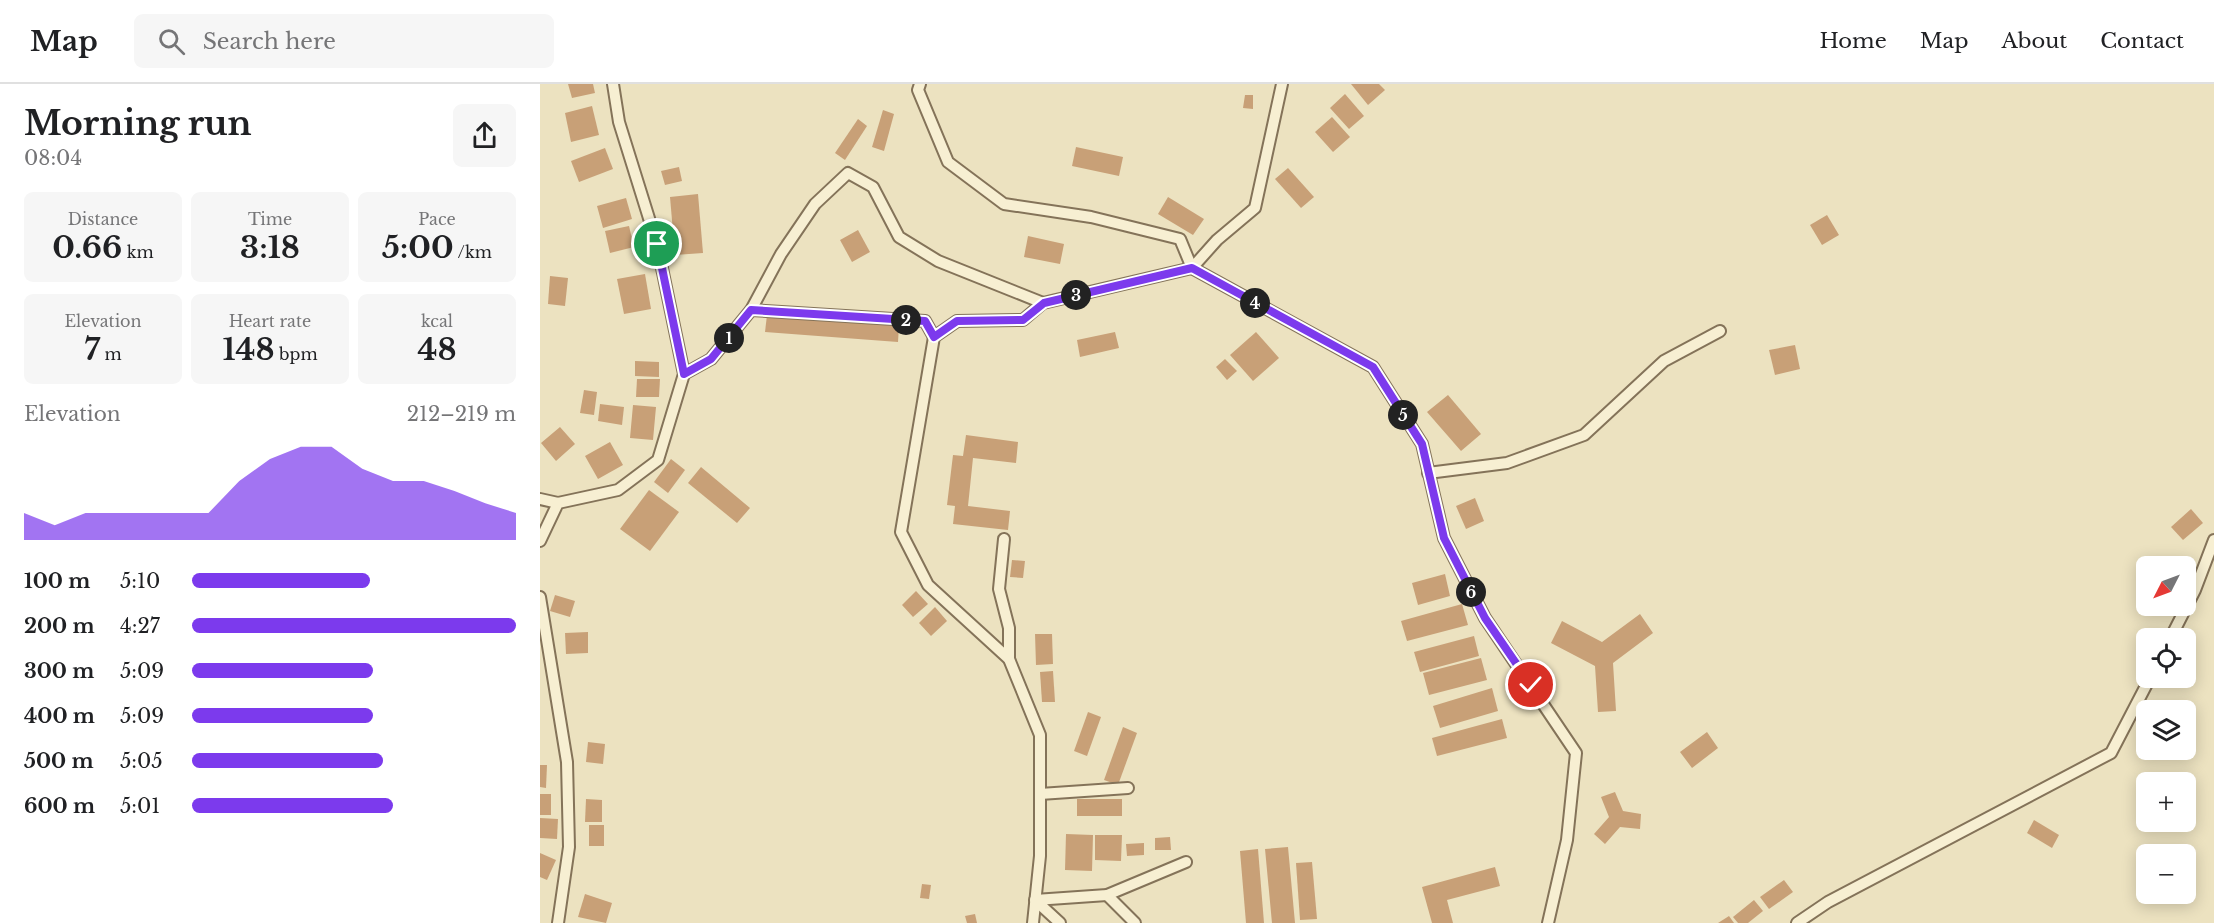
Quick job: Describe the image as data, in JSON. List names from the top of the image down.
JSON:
{
  "north": "bottom left",
  "page": {
    "header": "Map",
    "search": "Search here",
    "nav": [
      "Home",
      "Map",
      "About",
      "Contact"
    ],
    "heading": ["Morning run", "08:04"],
    "stats": [
      ["Distance", "0.66 km"],
      ["Time", "3:18"],
      ["Pace", "5:00 /km"],
      ["Elevation", "7 m"],
      ["Heart rate", "148 bpm"],
      ["kcal", "48"]
    ],
    "pins": [
      "3",
      "4",
      "2",
      "1",
      "5",
      "6"
    ],
    "chart": ["Elevation", "212–219 m"],
    "map_buttons": ["+", "−"],
    "list": [
      {
        "name": "100 m",
        "note": "5:10"
      },
      {
        "name": "200 m",
        "note": "4:27"
      },
      {
        "name": "300 m",
        "note": "5:09"
      },
      {
        "name": "400 m",
        "note": "5:09"
      },
      {
        "name": "500 m",
        "note": "5:05"
      },
      {
        "name": "600 m",
        "note": "5:01"
      }
    ]
  }
}
